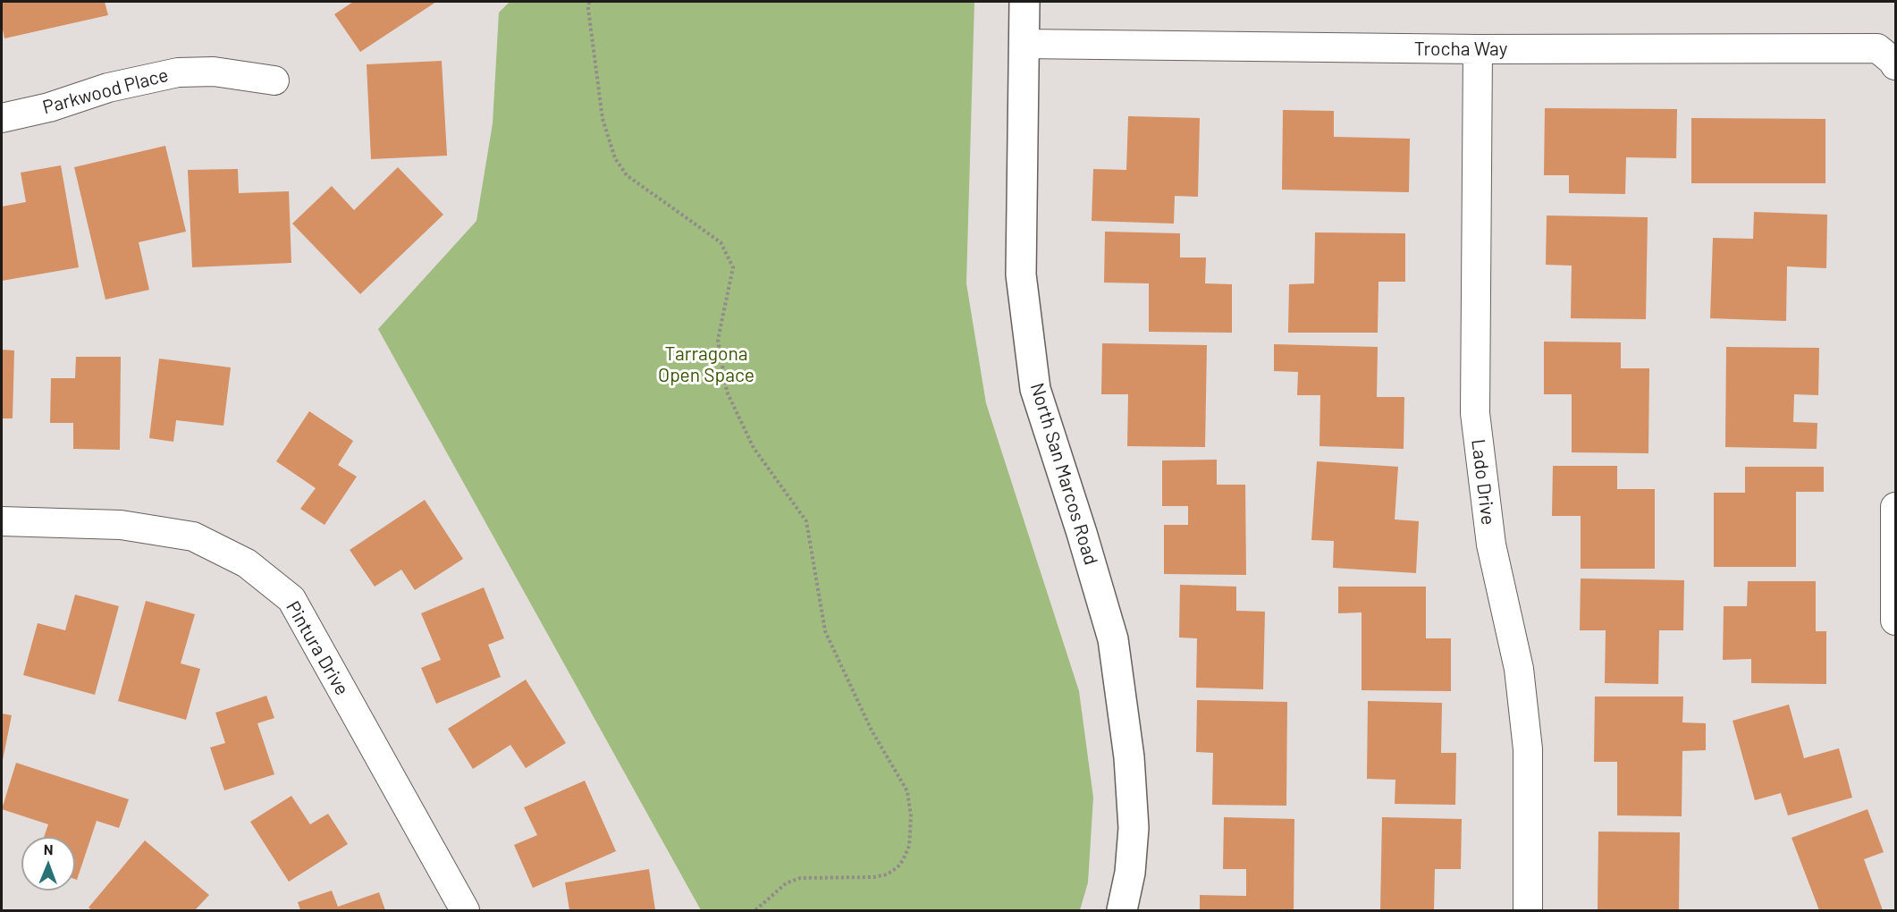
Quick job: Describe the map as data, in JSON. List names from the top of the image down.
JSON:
{
  "streets": {
    "street": [
      "Trocha Way",
      "Parkwood Place",
      "North San Marcos Road",
      "Lado Drive",
      "Pintura Drive"
    ]
  },
  "crossings": [
    ["Trocha Way", "North San Marcos Road"],
    ["Trocha Way", "Lado Drive"]
  ],
  "parks": ["Tarragona Open Space"],
  "north": "top"
}
